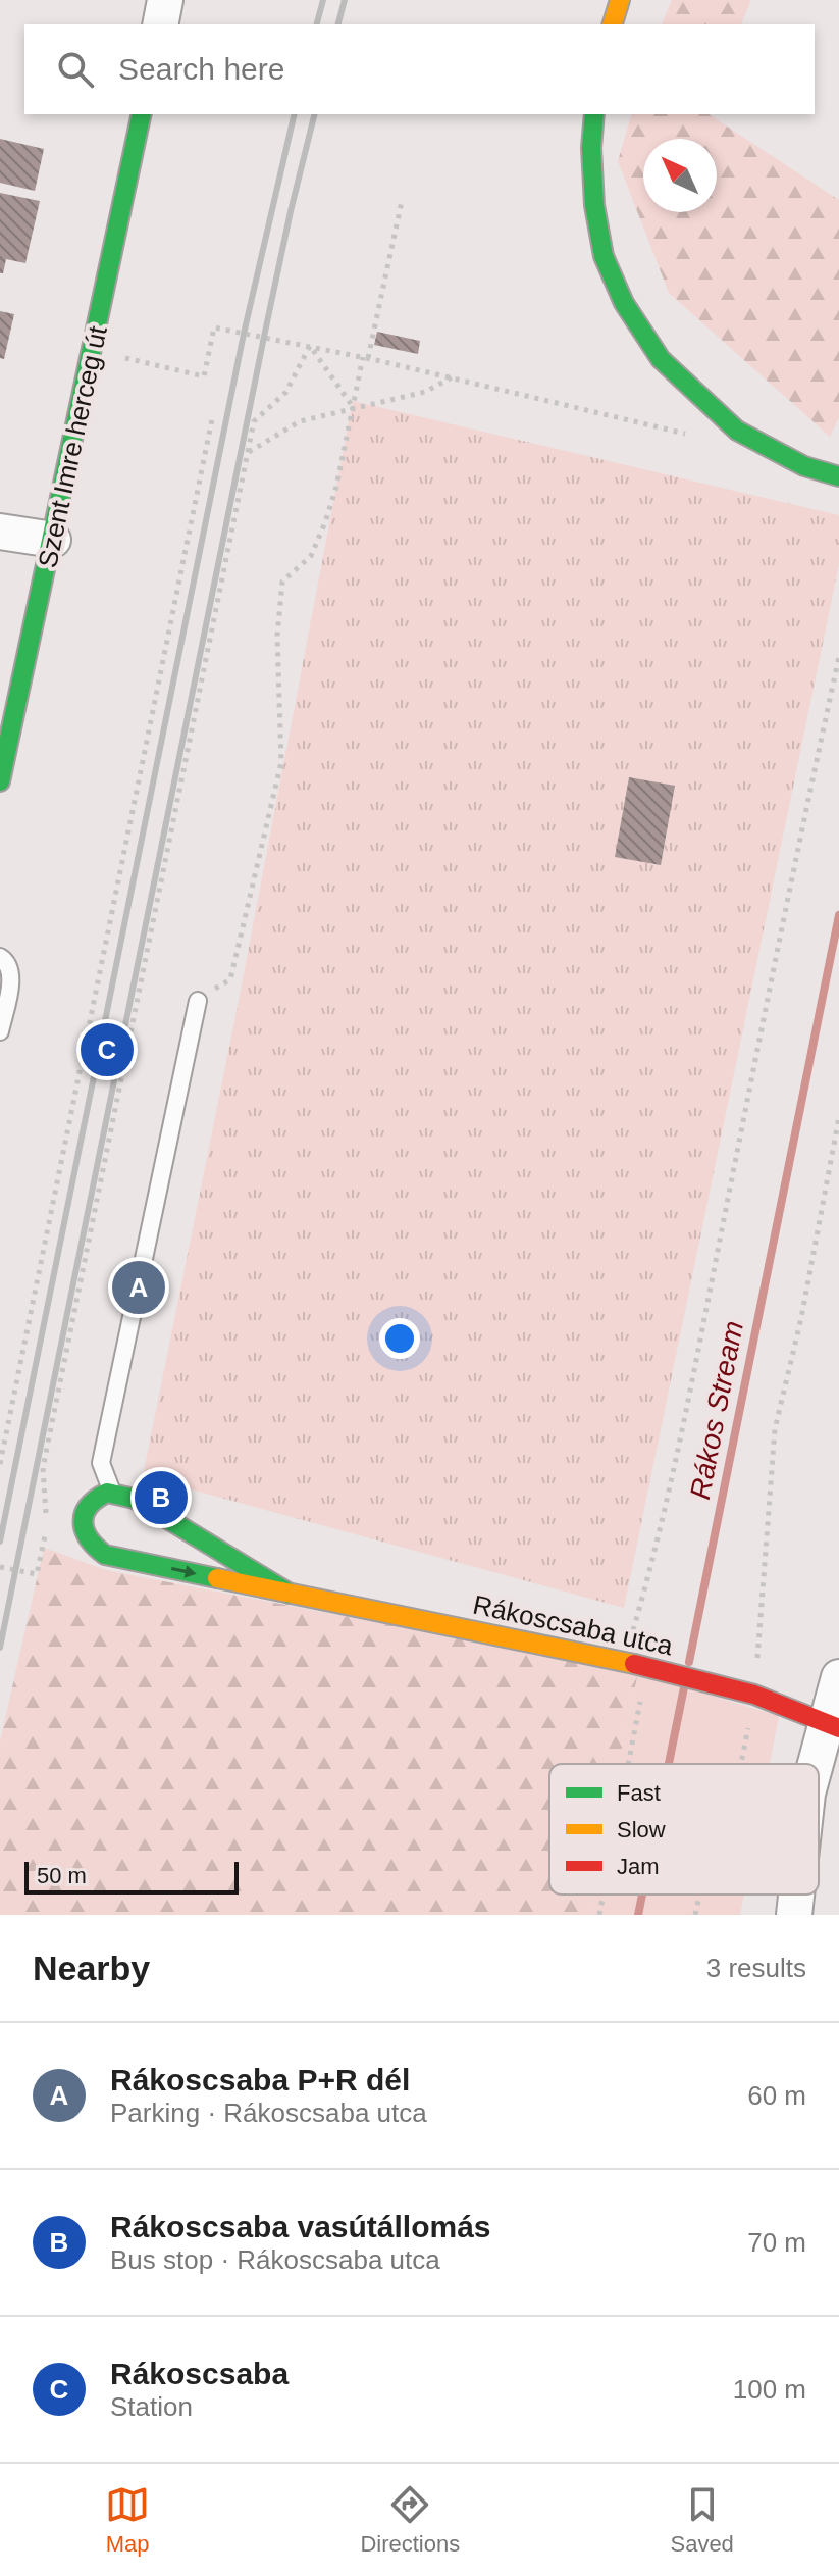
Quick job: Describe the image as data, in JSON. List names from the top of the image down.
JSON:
{
  "streets": {
    "street": ["Szent Imre herceg út", "Rákoscsaba utca"]
  },
  "water": ["Rákos Stream"],
  "legend": ["Fast", "Slow", "Jam"],
  "scale_bar": "50 m",
  "north": "top left",
  "page": {
    "search": "Search here",
    "pins": ["C", "A", "B"],
    "scale": "50 m",
    "heading": ["Nearby", "3 results"],
    "list": [
      {
        "mark": "A",
        "name": "Rákoscsaba P+R dél",
        "note": "Parking · Rákoscsaba utca",
        "value": "60 m"
      },
      {
        "mark": "B",
        "name": "Rákoscsaba vasútállomás",
        "note": "Bus stop · Rákoscsaba utca",
        "value": "70 m"
      },
      {
        "mark": "C",
        "name": "Rákoscsaba",
        "note": "Station",
        "value": "100 m"
      }
    ],
    "nav": ["Map", "Directions", "Saved"]
  }
}
